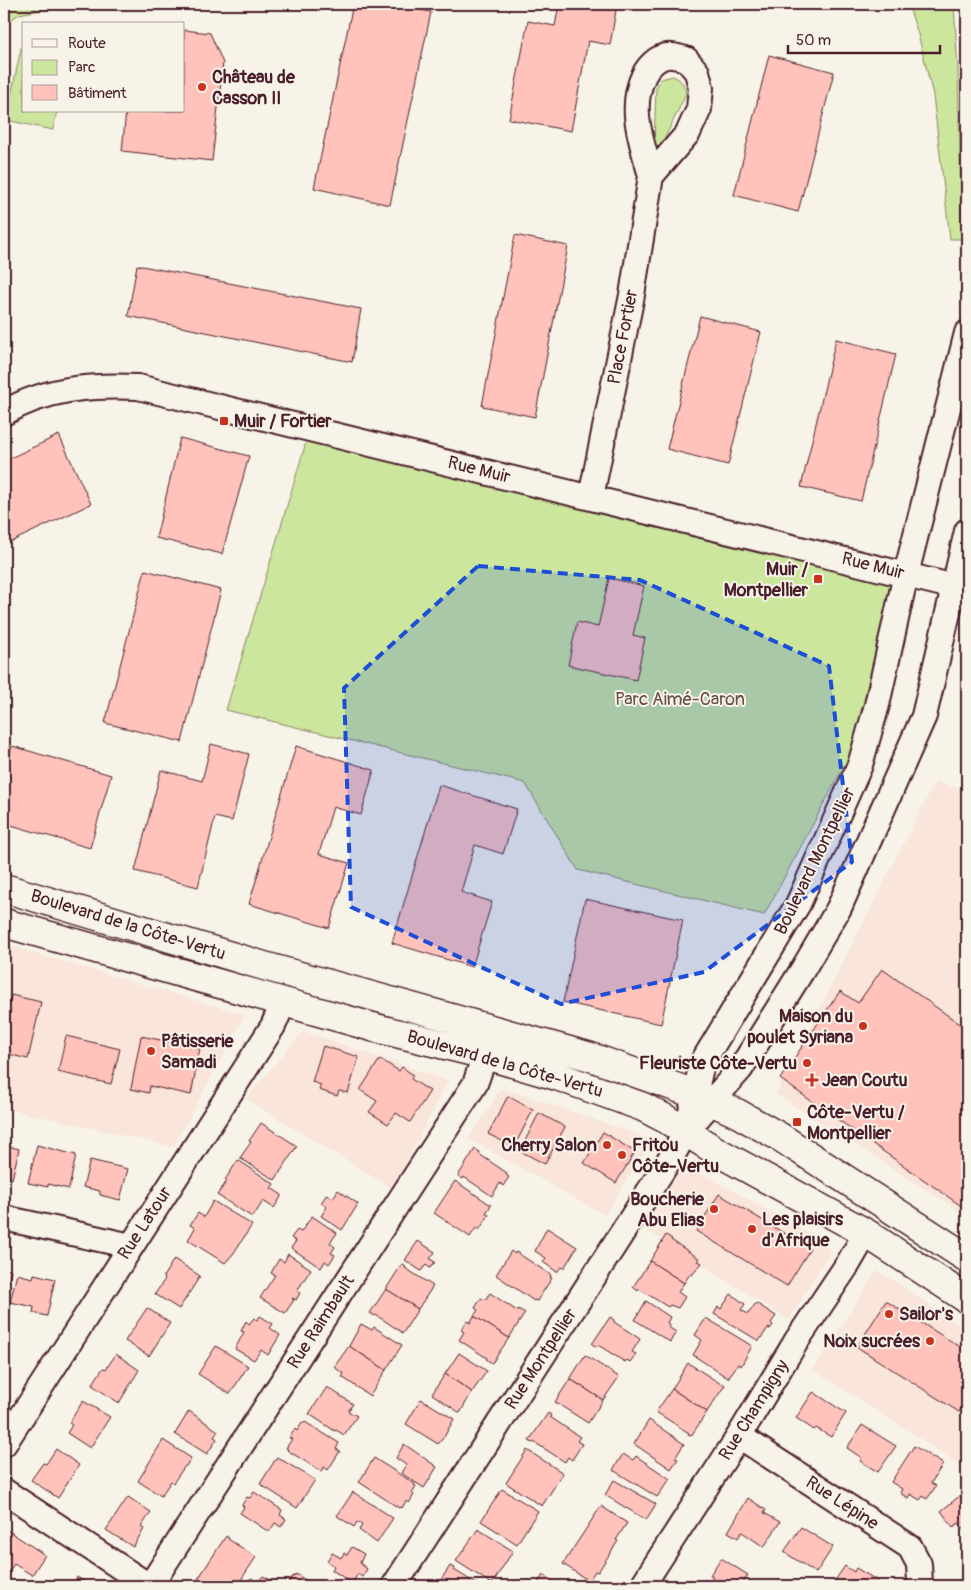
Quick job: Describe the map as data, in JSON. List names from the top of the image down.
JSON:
{
  "streets": {
    "main road": ["Boulevard de la Côte-Vertu"],
    "street": [
      "Place Fortier",
      "Rue Muir",
      "Boulevard Montpellier",
      "Rue Latour",
      "Rue Raimbault",
      "Rue Montpellier",
      "Rue Champigny",
      "Rue Lépine"
    ]
  },
  "crossings": [
    ["Place Fortier", "Rue Muir"],
    ["Rue Muir", "Boulevard Montpellier"],
    ["Boulevard Montpellier", "Boulevard de la Côte-Vertu"],
    ["Boulevard Montpellier", "Rue Montpellier"],
    ["Boulevard de la Côte-Vertu", "Rue Latour"],
    ["Boulevard de la Côte-Vertu", "Rue Raimbault"],
    ["Boulevard de la Côte-Vertu", "Rue Montpellier"],
    ["Boulevard de la Côte-Vertu", "Rue Champigny"],
    ["Rue Champigny", "Rue Lépine"]
  ],
  "parks": ["Parc Aimé-Caron"],
  "places": {
    "other": [
      "Château de Casson II",
      "Maison du poulet Syriana",
      "Pâtisserie Samadi",
      "Fleuriste Côte-Vertu",
      "Cherry Salon",
      "Fritou Côte-Vertu",
      "Boucherie Abu Elias",
      "Les plaisirs d'Afrique",
      "Sailor's",
      "Noix sucrées"
    ],
    "transit": ["Muir / Fortier", "Muir / Montpellier", "Côte-Vertu / Montpellier"],
    "health": ["Jean Coutu"]
  },
  "legend": ["Route", "Parc", "Bâtiment"],
  "scale_bar": "50 m"
}
